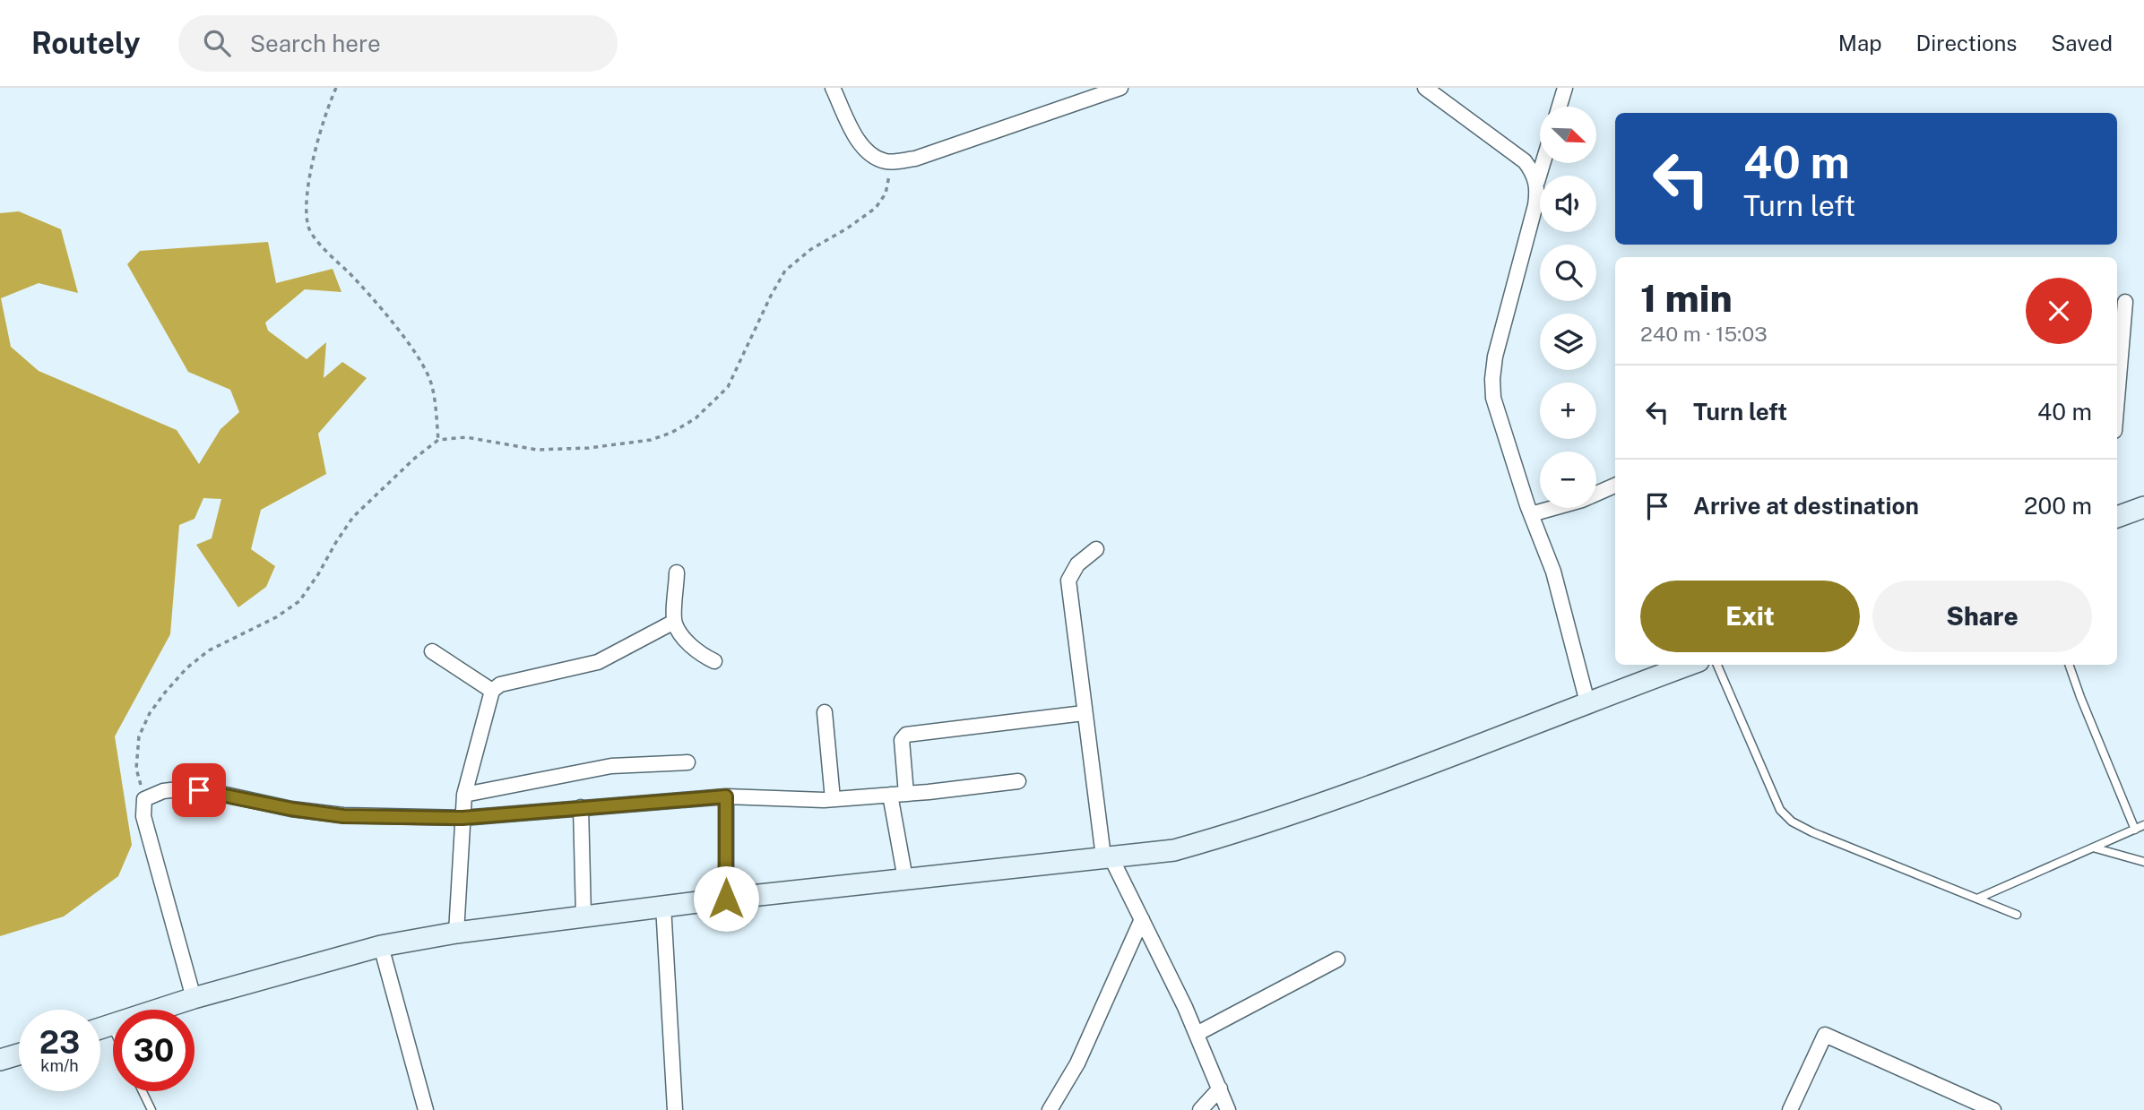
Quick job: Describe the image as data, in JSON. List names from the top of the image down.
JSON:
{
  "north": "bottom right",
  "page": {
    "header": "Routely",
    "search": "Search here",
    "nav": ["Map", "Directions", "Saved"],
    "map_buttons": ["+", "−"],
    "turn": ["40 m", "Turn left"],
    "heading": ["1 min", "240 m · 15:03"],
    "list": [
      {
        "name": "Turn left",
        "value": "40 m"
      },
      {
        "name": "Arrive at destination",
        "value": "200 m"
      }
    ],
    "buttons": ["Exit", "Share"],
    "speed": "23 km/h",
    "limit": "30"
  }
}
